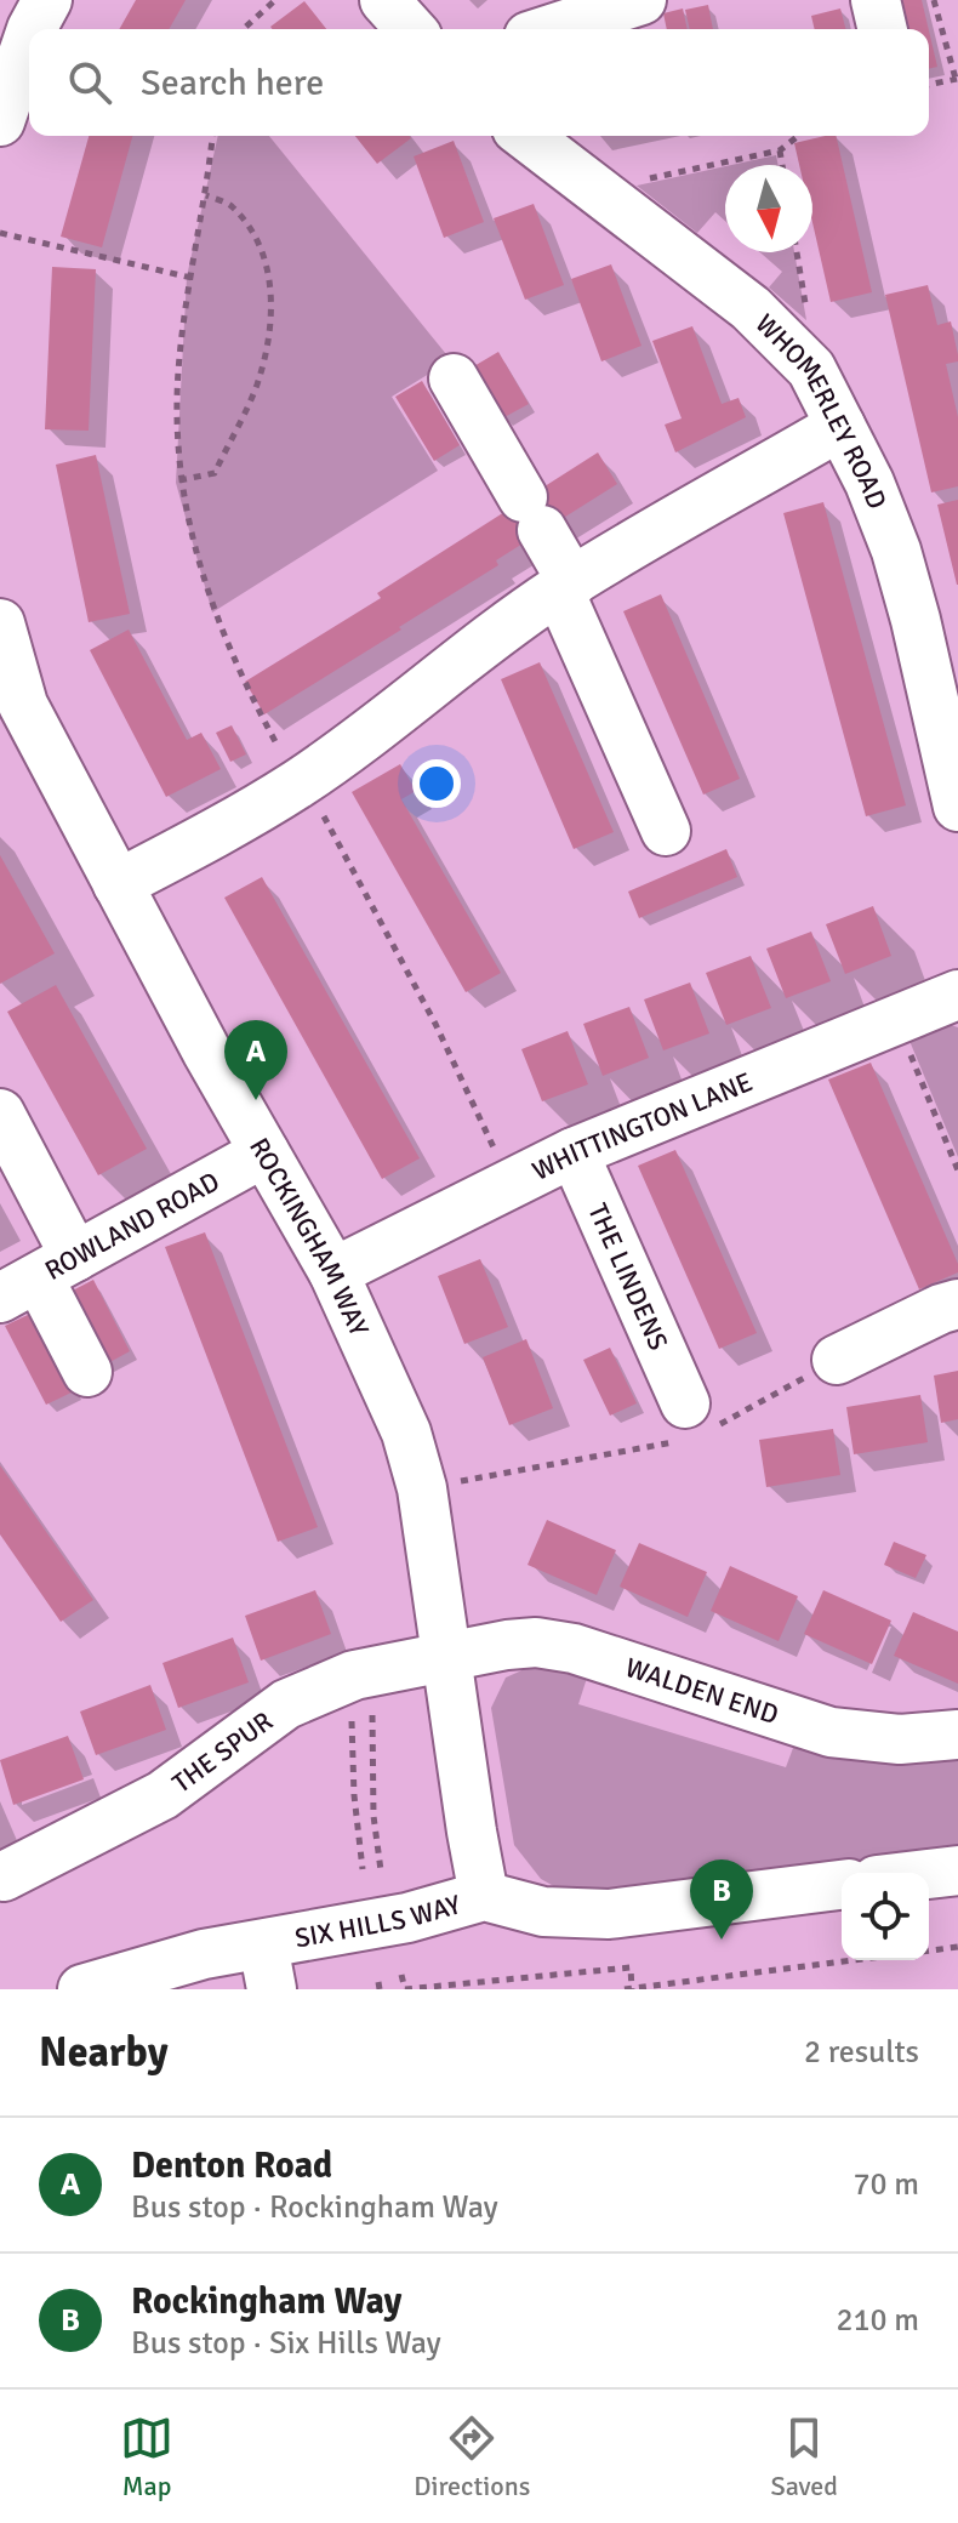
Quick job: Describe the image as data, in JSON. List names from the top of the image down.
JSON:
{
  "streets": {
    "street": [
      "WHOMERLEY ROAD",
      "WHITTINGTON LANE",
      "ROWLAND ROAD",
      "ROCKINGHAM WAY",
      "THE LINDENS",
      "WALDEN END",
      "THE SPUR",
      "SIX HILLS WAY"
    ]
  },
  "crossings": [
    ["WHITTINGTON LANE", "ROCKINGHAM WAY"],
    ["WHITTINGTON LANE", "THE LINDENS"],
    ["ROWLAND ROAD", "ROCKINGHAM WAY"],
    ["ROCKINGHAM WAY", "WALDEN END"],
    ["ROCKINGHAM WAY", "THE SPUR"],
    ["ROCKINGHAM WAY", "SIX HILLS WAY"],
    ["WALDEN END", "THE SPUR"]
  ],
  "north": "bottom",
  "page": {
    "search": "Search here",
    "pins": ["A", "B"],
    "heading": ["Nearby", "2 results"],
    "list": [
      {
        "mark": "A",
        "name": "Denton Road",
        "note": "Bus stop · Rockingham Way",
        "value": "70 m"
      },
      {
        "mark": "B",
        "name": "Rockingham Way",
        "note": "Bus stop · Six Hills Way",
        "value": "210 m"
      }
    ],
    "nav": ["Map", "Directions", "Saved"]
  }
}
